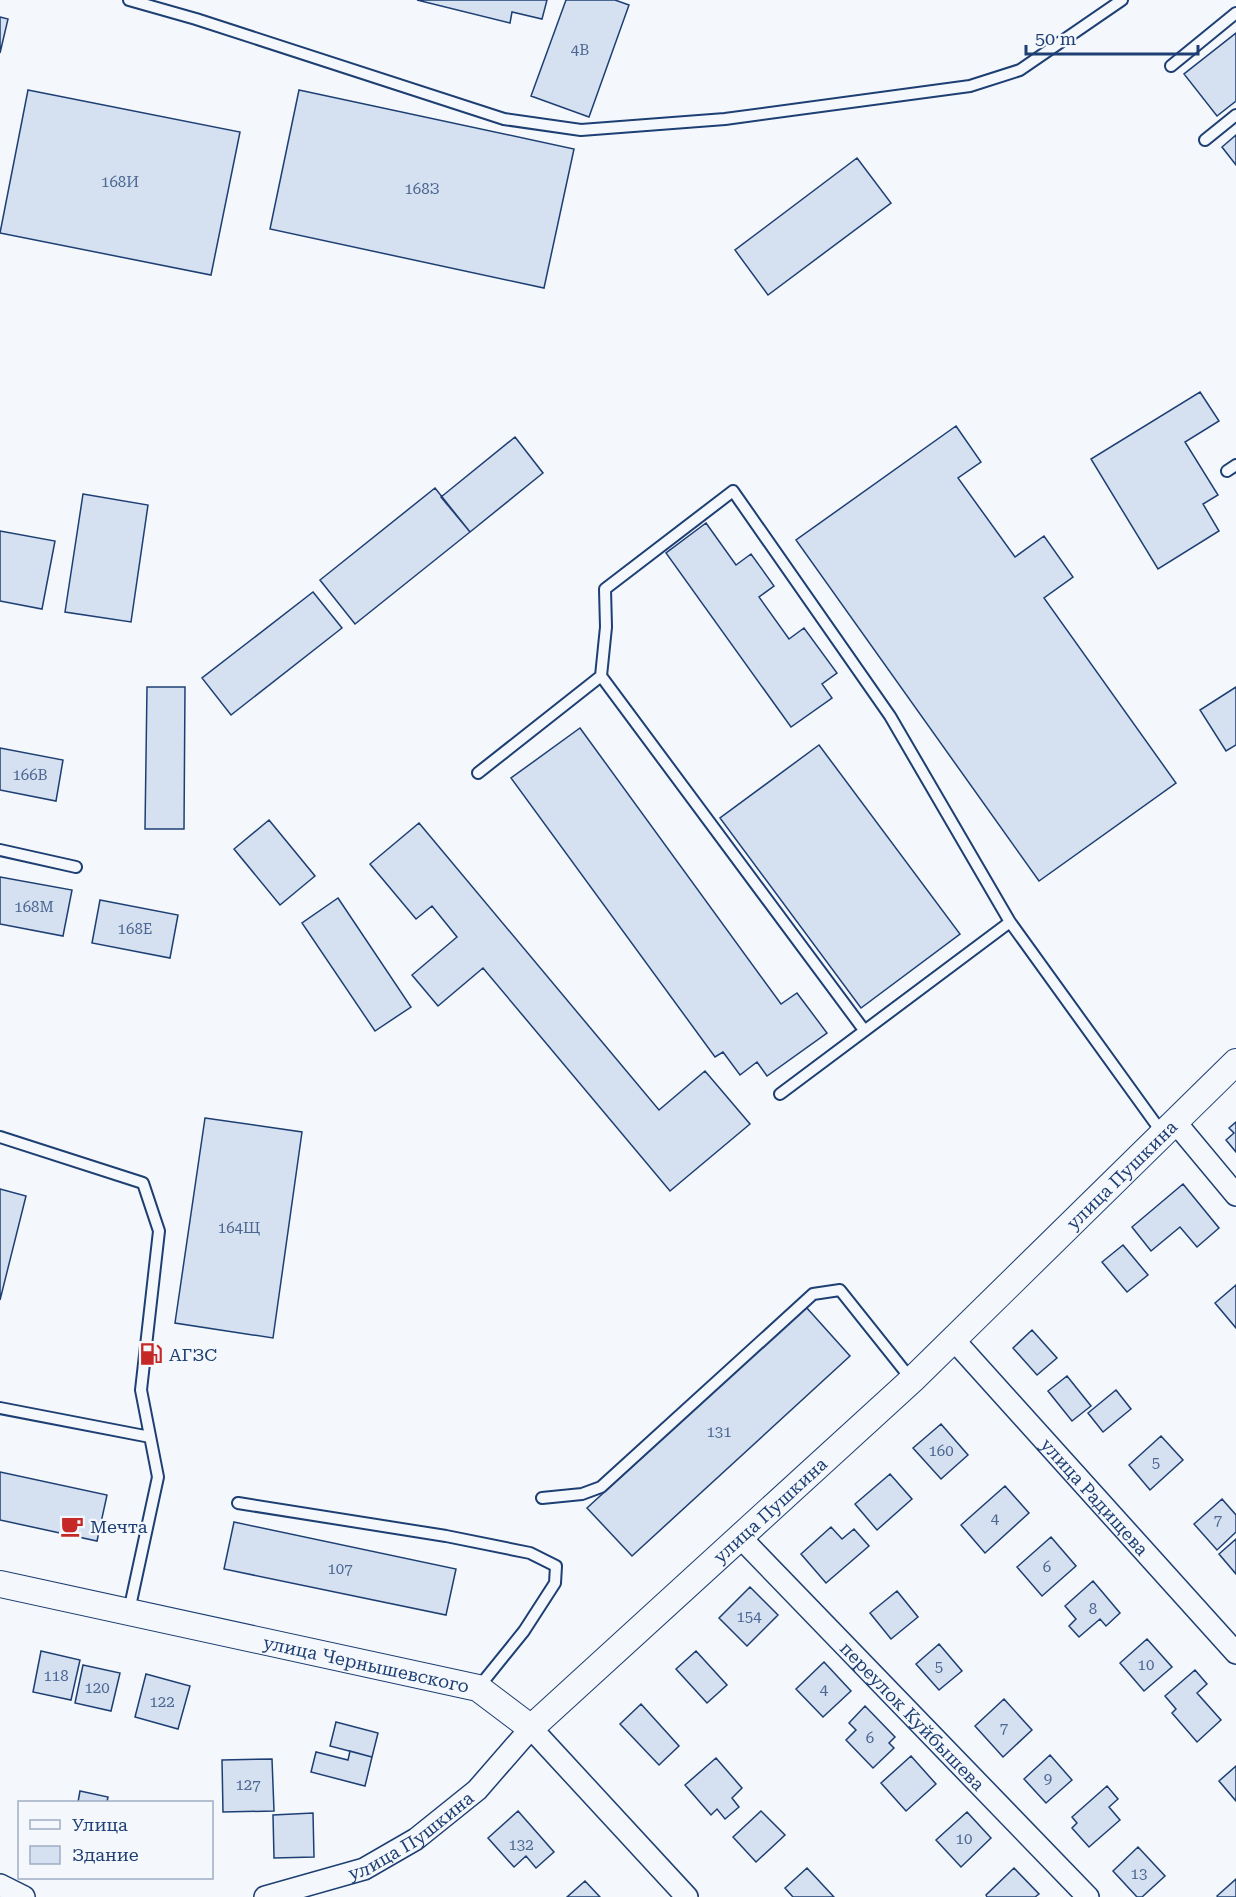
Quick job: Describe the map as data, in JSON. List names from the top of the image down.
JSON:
{
  "streets": {
    "street": [
      "улица Пушкина",
      "улица Радищева",
      "улица Чернышевского",
      "переулок Куйбышева"
    ]
  },
  "crossings": [
    ["улица Пушкина", "улица Радищева"],
    ["улица Пушкина", "улица Чернышевского"],
    ["улица Пушкина", "переулок Куйбышева"]
  ],
  "places": {
    "fuel station": ["АГЗС"],
    "cafe": ["Мечта"]
  },
  "house_numbers": [
    "4В",
    "168И",
    "168З",
    "166В",
    "168М",
    "168Е",
    "164Щ",
    "131",
    "160",
    "5",
    "4",
    "7",
    "6",
    "107",
    "8",
    "154",
    "10",
    "5",
    "118",
    "120",
    "4",
    "122",
    "7",
    "6",
    "9",
    "127",
    "10",
    "132",
    "13"
  ],
  "legend": ["Улица", "Здание"],
  "scale_bar": "50 m"
}
